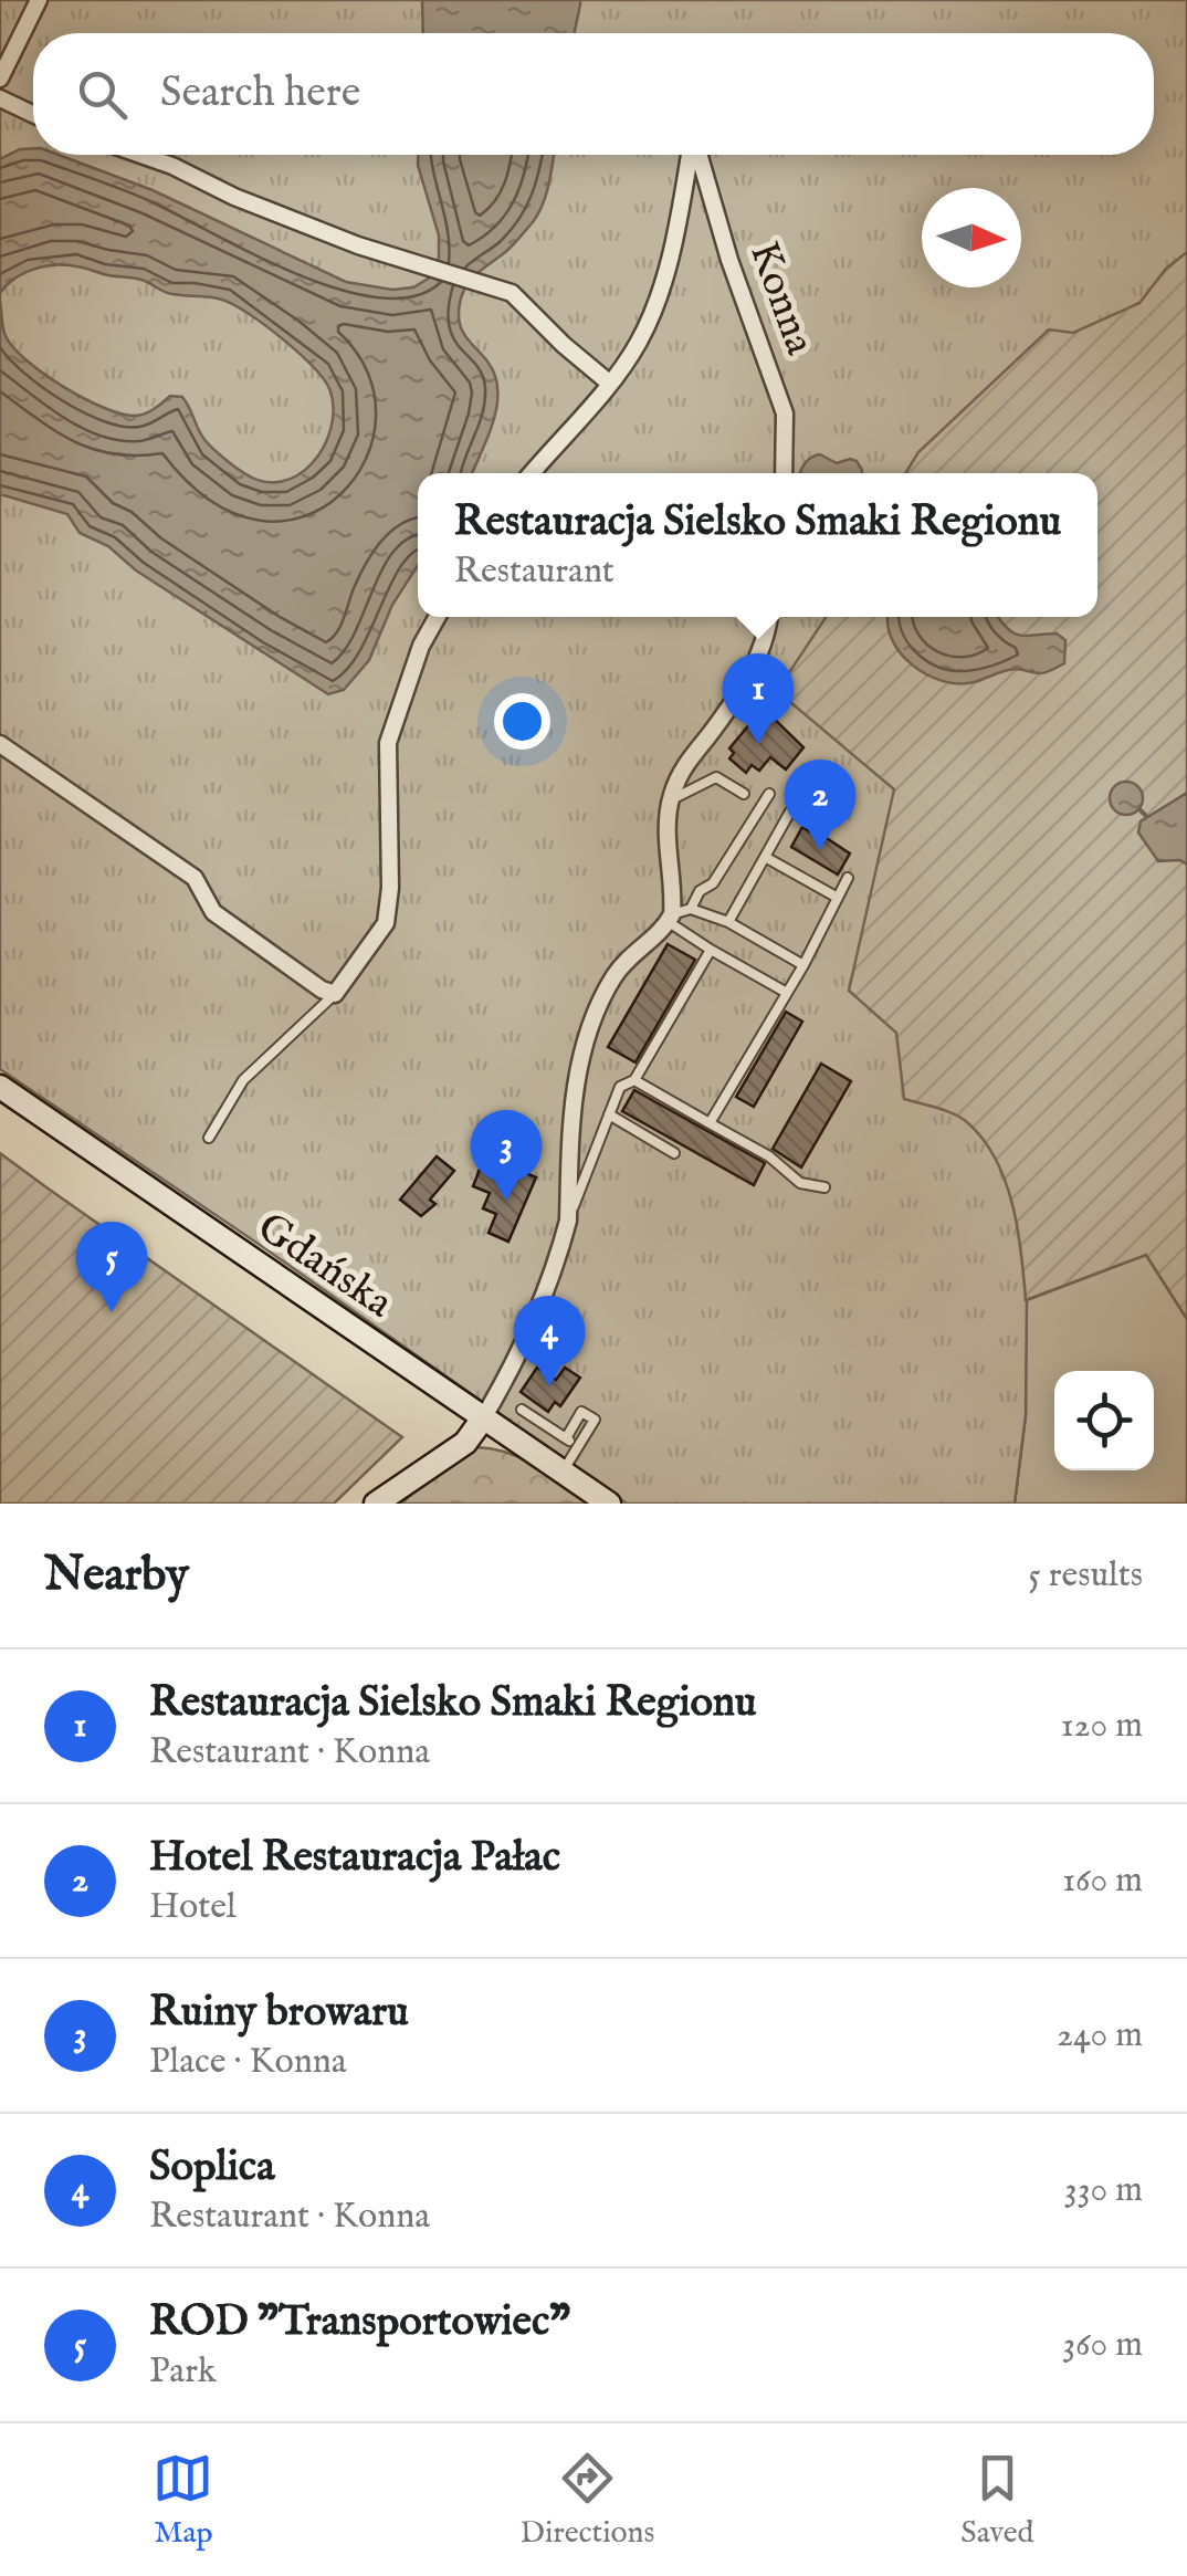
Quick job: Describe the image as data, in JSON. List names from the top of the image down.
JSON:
{
  "streets": {
    "main road": ["Gdańska"],
    "street": ["Konna"]
  },
  "north": "right",
  "page": {
    "search": "Search here",
    "popup": ["Restauracja Sielsko Smaki Regionu", "Restaurant"],
    "pins": [
      "1",
      "2",
      "3",
      "5",
      "4"
    ],
    "heading": ["Nearby", "5 results"],
    "list": [
      {
        "mark": "1",
        "name": "Restauracja Sielsko Smaki Regionu",
        "note": "Restaurant · Konna",
        "value": "120 m"
      },
      {
        "mark": "2",
        "name": "Hotel Restauracja Pałac",
        "note": "Hotel",
        "value": "160 m"
      },
      {
        "mark": "3",
        "name": "Ruiny browaru",
        "note": "Place · Konna",
        "value": "240 m"
      },
      {
        "mark": "4",
        "name": "Soplica",
        "note": "Restaurant · Konna",
        "value": "330 m"
      },
      {
        "mark": "5",
        "name": "ROD \"Transportowiec\"",
        "note": "Park",
        "value": "360 m"
      }
    ],
    "nav": ["Map", "Directions", "Saved"]
  }
}
